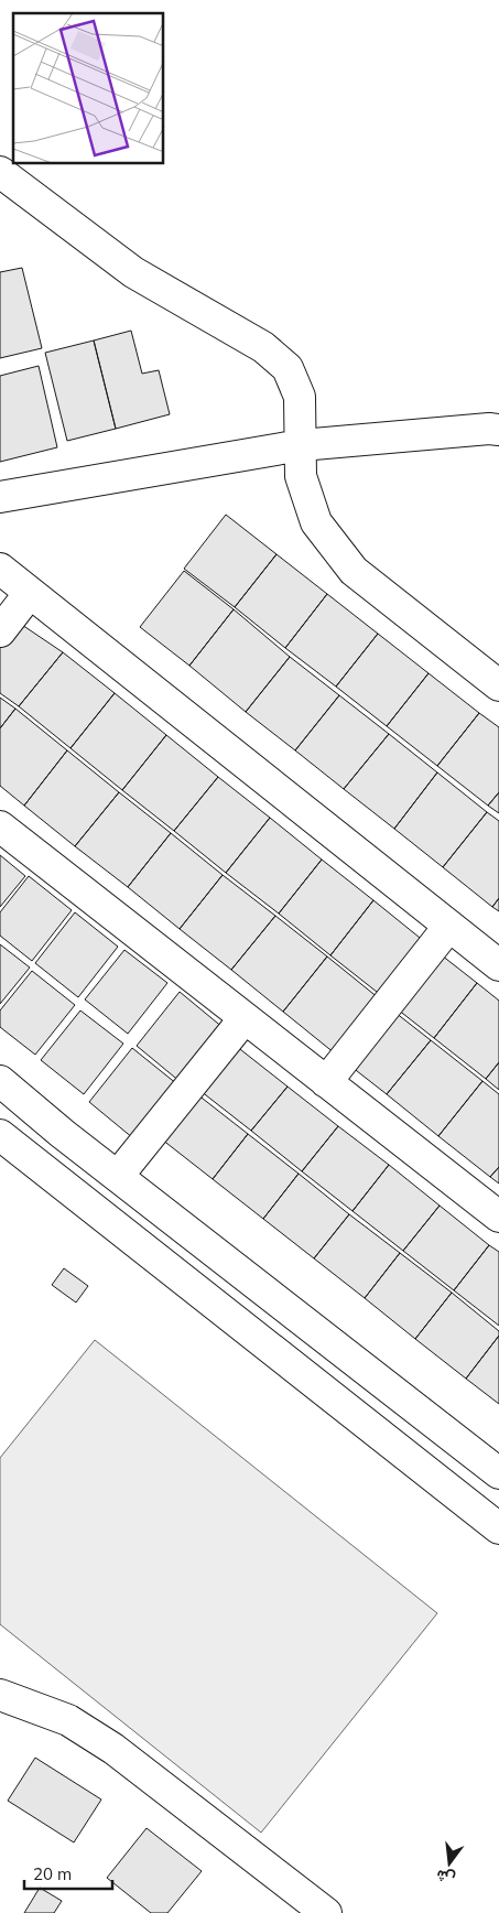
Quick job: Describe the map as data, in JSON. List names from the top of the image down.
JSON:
{
  "scale_bar": "20 m",
  "north": "bottom"
}
